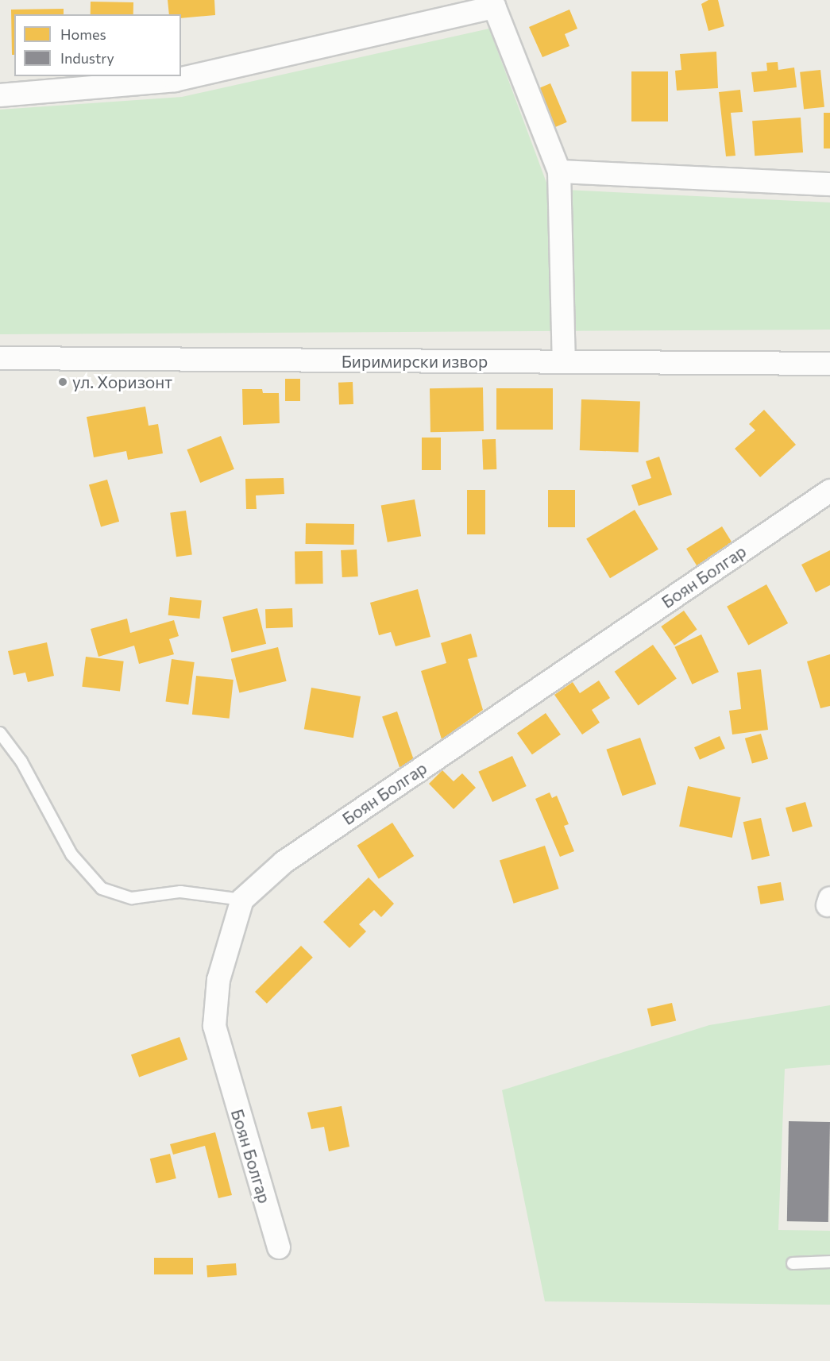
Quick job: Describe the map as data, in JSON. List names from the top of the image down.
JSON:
{
  "streets": {
    "street": ["Биримирски извор", "Боян Болгар"]
  },
  "places": ["ул. Хоризонт"],
  "legend": ["Homes", "Industry"]
}
